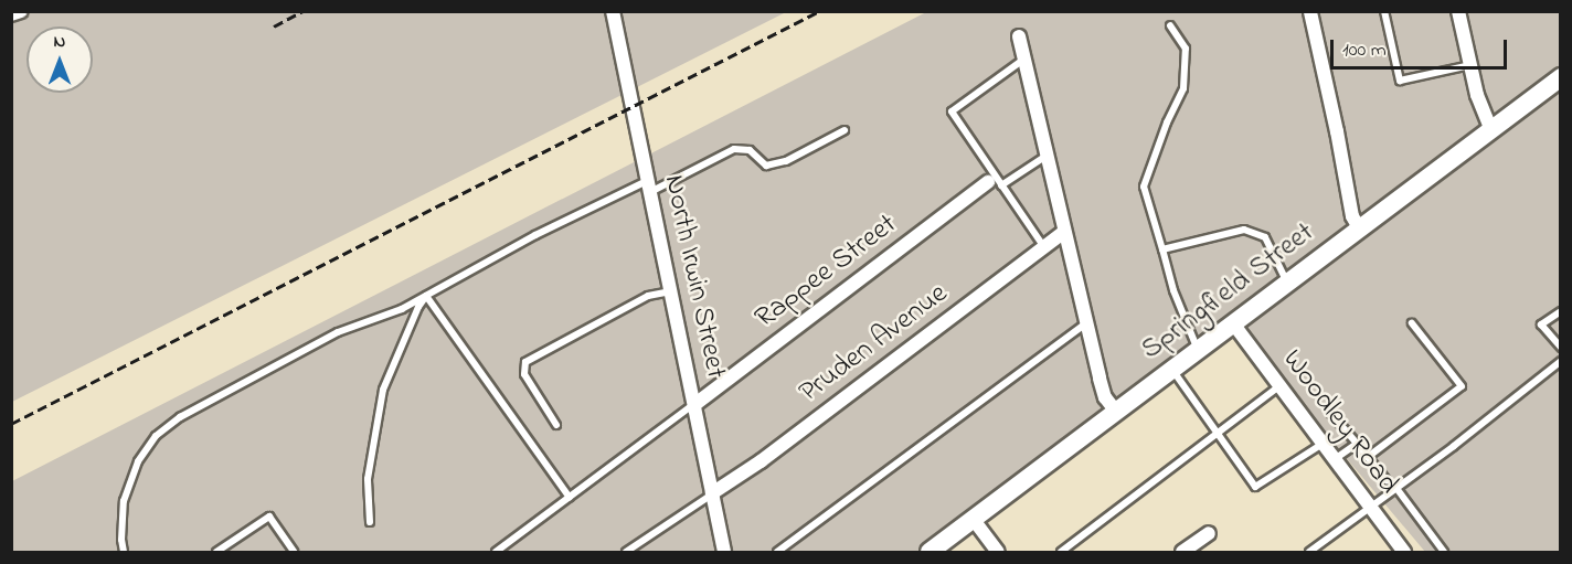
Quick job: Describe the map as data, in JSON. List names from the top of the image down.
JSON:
{
  "streets": {
    "main road": ["Springfield Street"],
    "street": [
      "Rappee Street",
      "North Irwin Street",
      "Pruden Avenue",
      "Woodley Road"
    ]
  },
  "crossings": [
    ["Rappee Street", "North Irwin Street"],
    ["North Irwin Street", "Pruden Avenue"],
    ["Springfield Street", "Woodley Road"]
  ],
  "scale_bar": "100 m",
  "north": "top"
}
